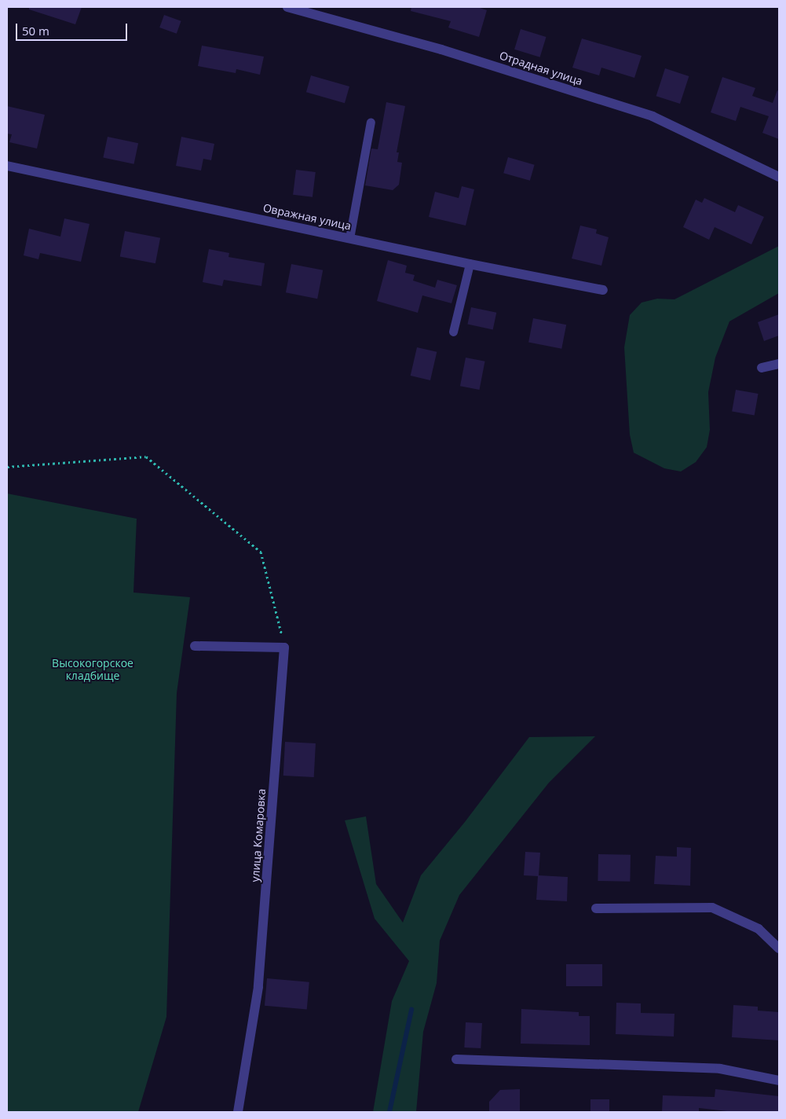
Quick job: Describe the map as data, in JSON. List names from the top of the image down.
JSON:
{
  "streets": {
    "street": ["Отрадная улица", "Овражная улица", "улица Комаровка"]
  },
  "parks": ["Высокогорское кладбище"],
  "scale_bar": "50 m"
}
